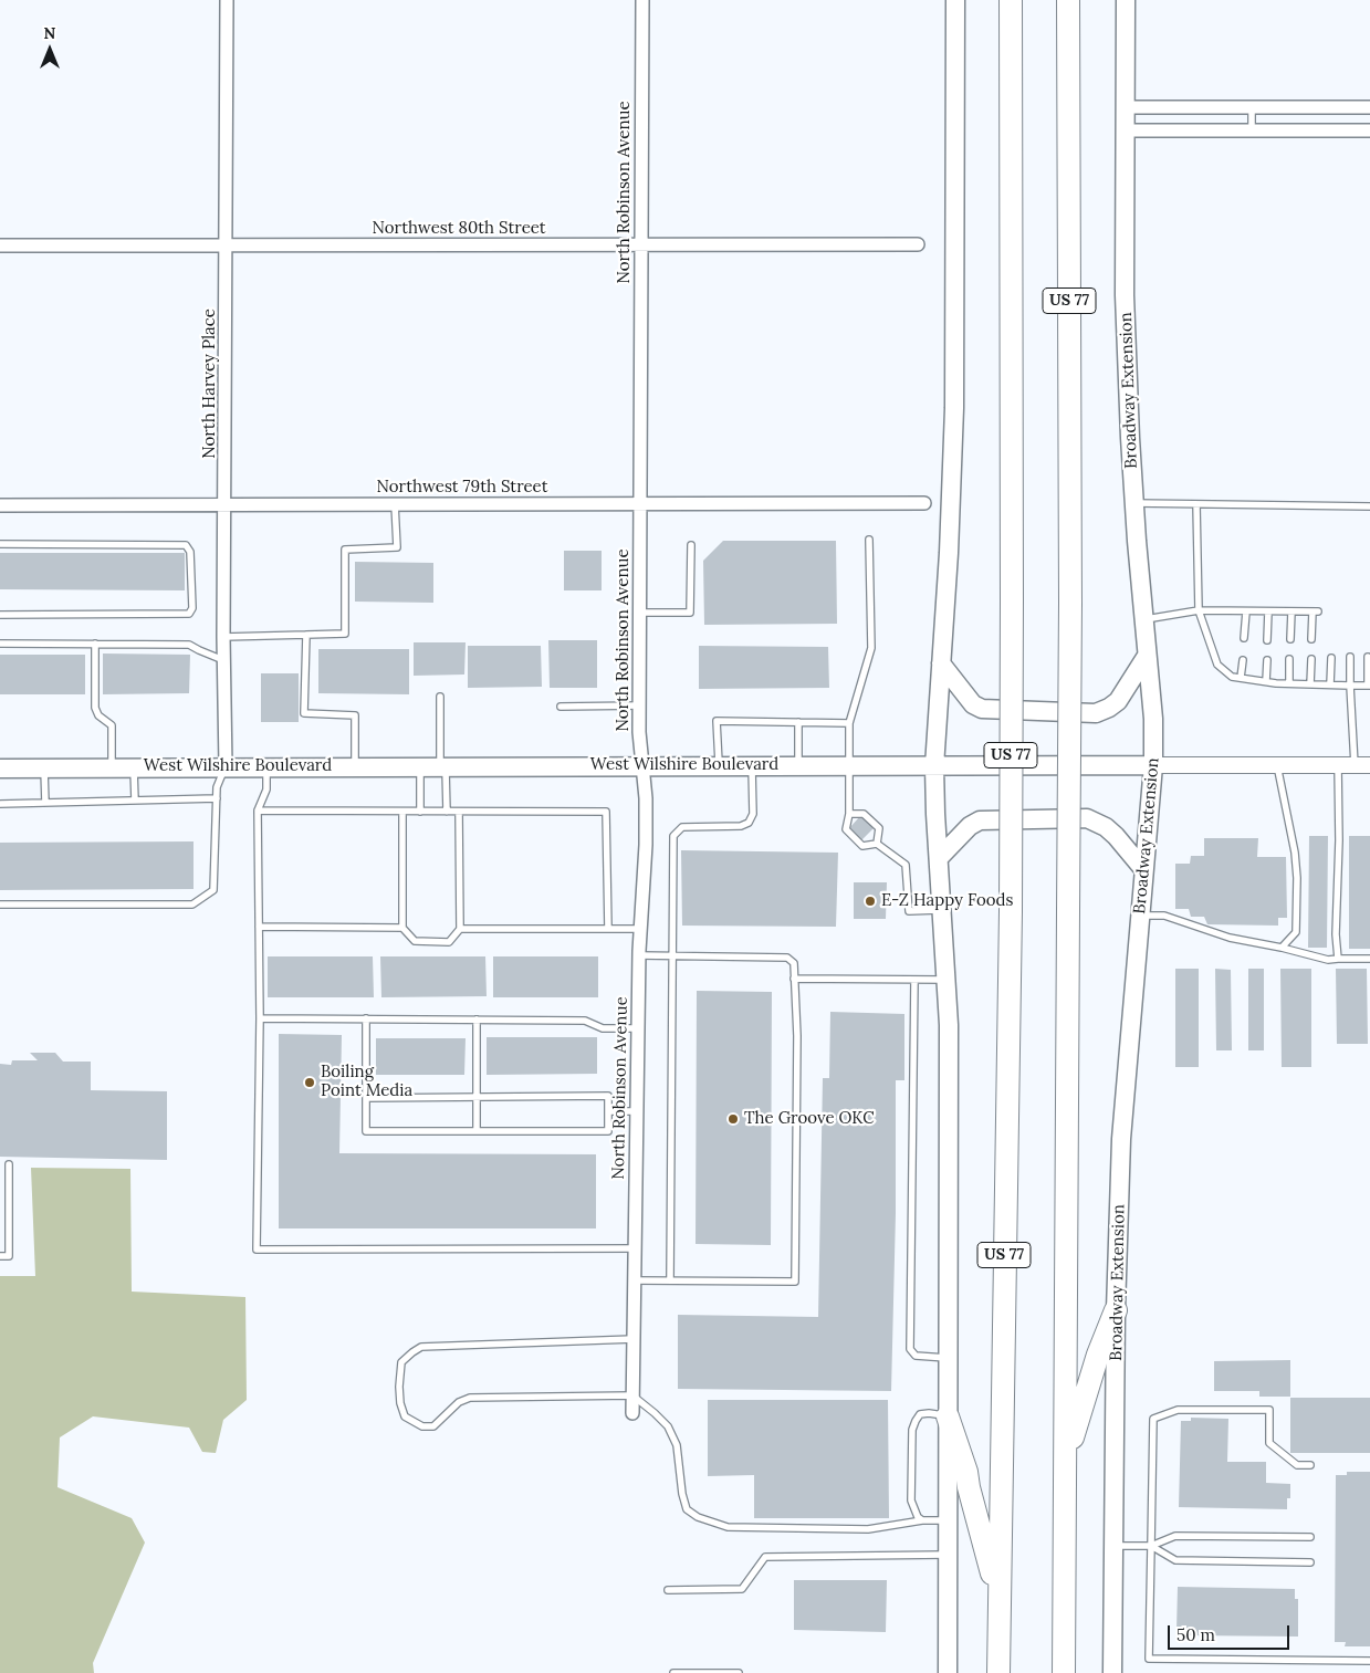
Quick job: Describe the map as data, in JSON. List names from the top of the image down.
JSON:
{
  "streets": {
    "highway": ["US 77"],
    "main road": ["Broadway Extension", "West Wilshire Boulevard"],
    "street": [
      "North Robinson Avenue",
      "Northwest 80th Street",
      "North Harvey Place",
      "Northwest 79th Street"
    ]
  },
  "crossings": [
    ["North Robinson Avenue", "Northwest 80th Street"],
    ["North Robinson Avenue", "Northwest 79th Street"],
    ["North Robinson Avenue", "West Wilshire Boulevard"],
    ["Northwest 80th Street", "North Harvey Place"],
    ["North Harvey Place", "Northwest 79th Street"],
    ["North Harvey Place", "West Wilshire Boulevard"],
    ["Broadway Extension", "West Wilshire Boulevard"]
  ],
  "places": ["E-Z Happy Foods", "Boiling Point Media", "The Groove OKC"],
  "scale_bar": "50 m",
  "north": "top"
}
